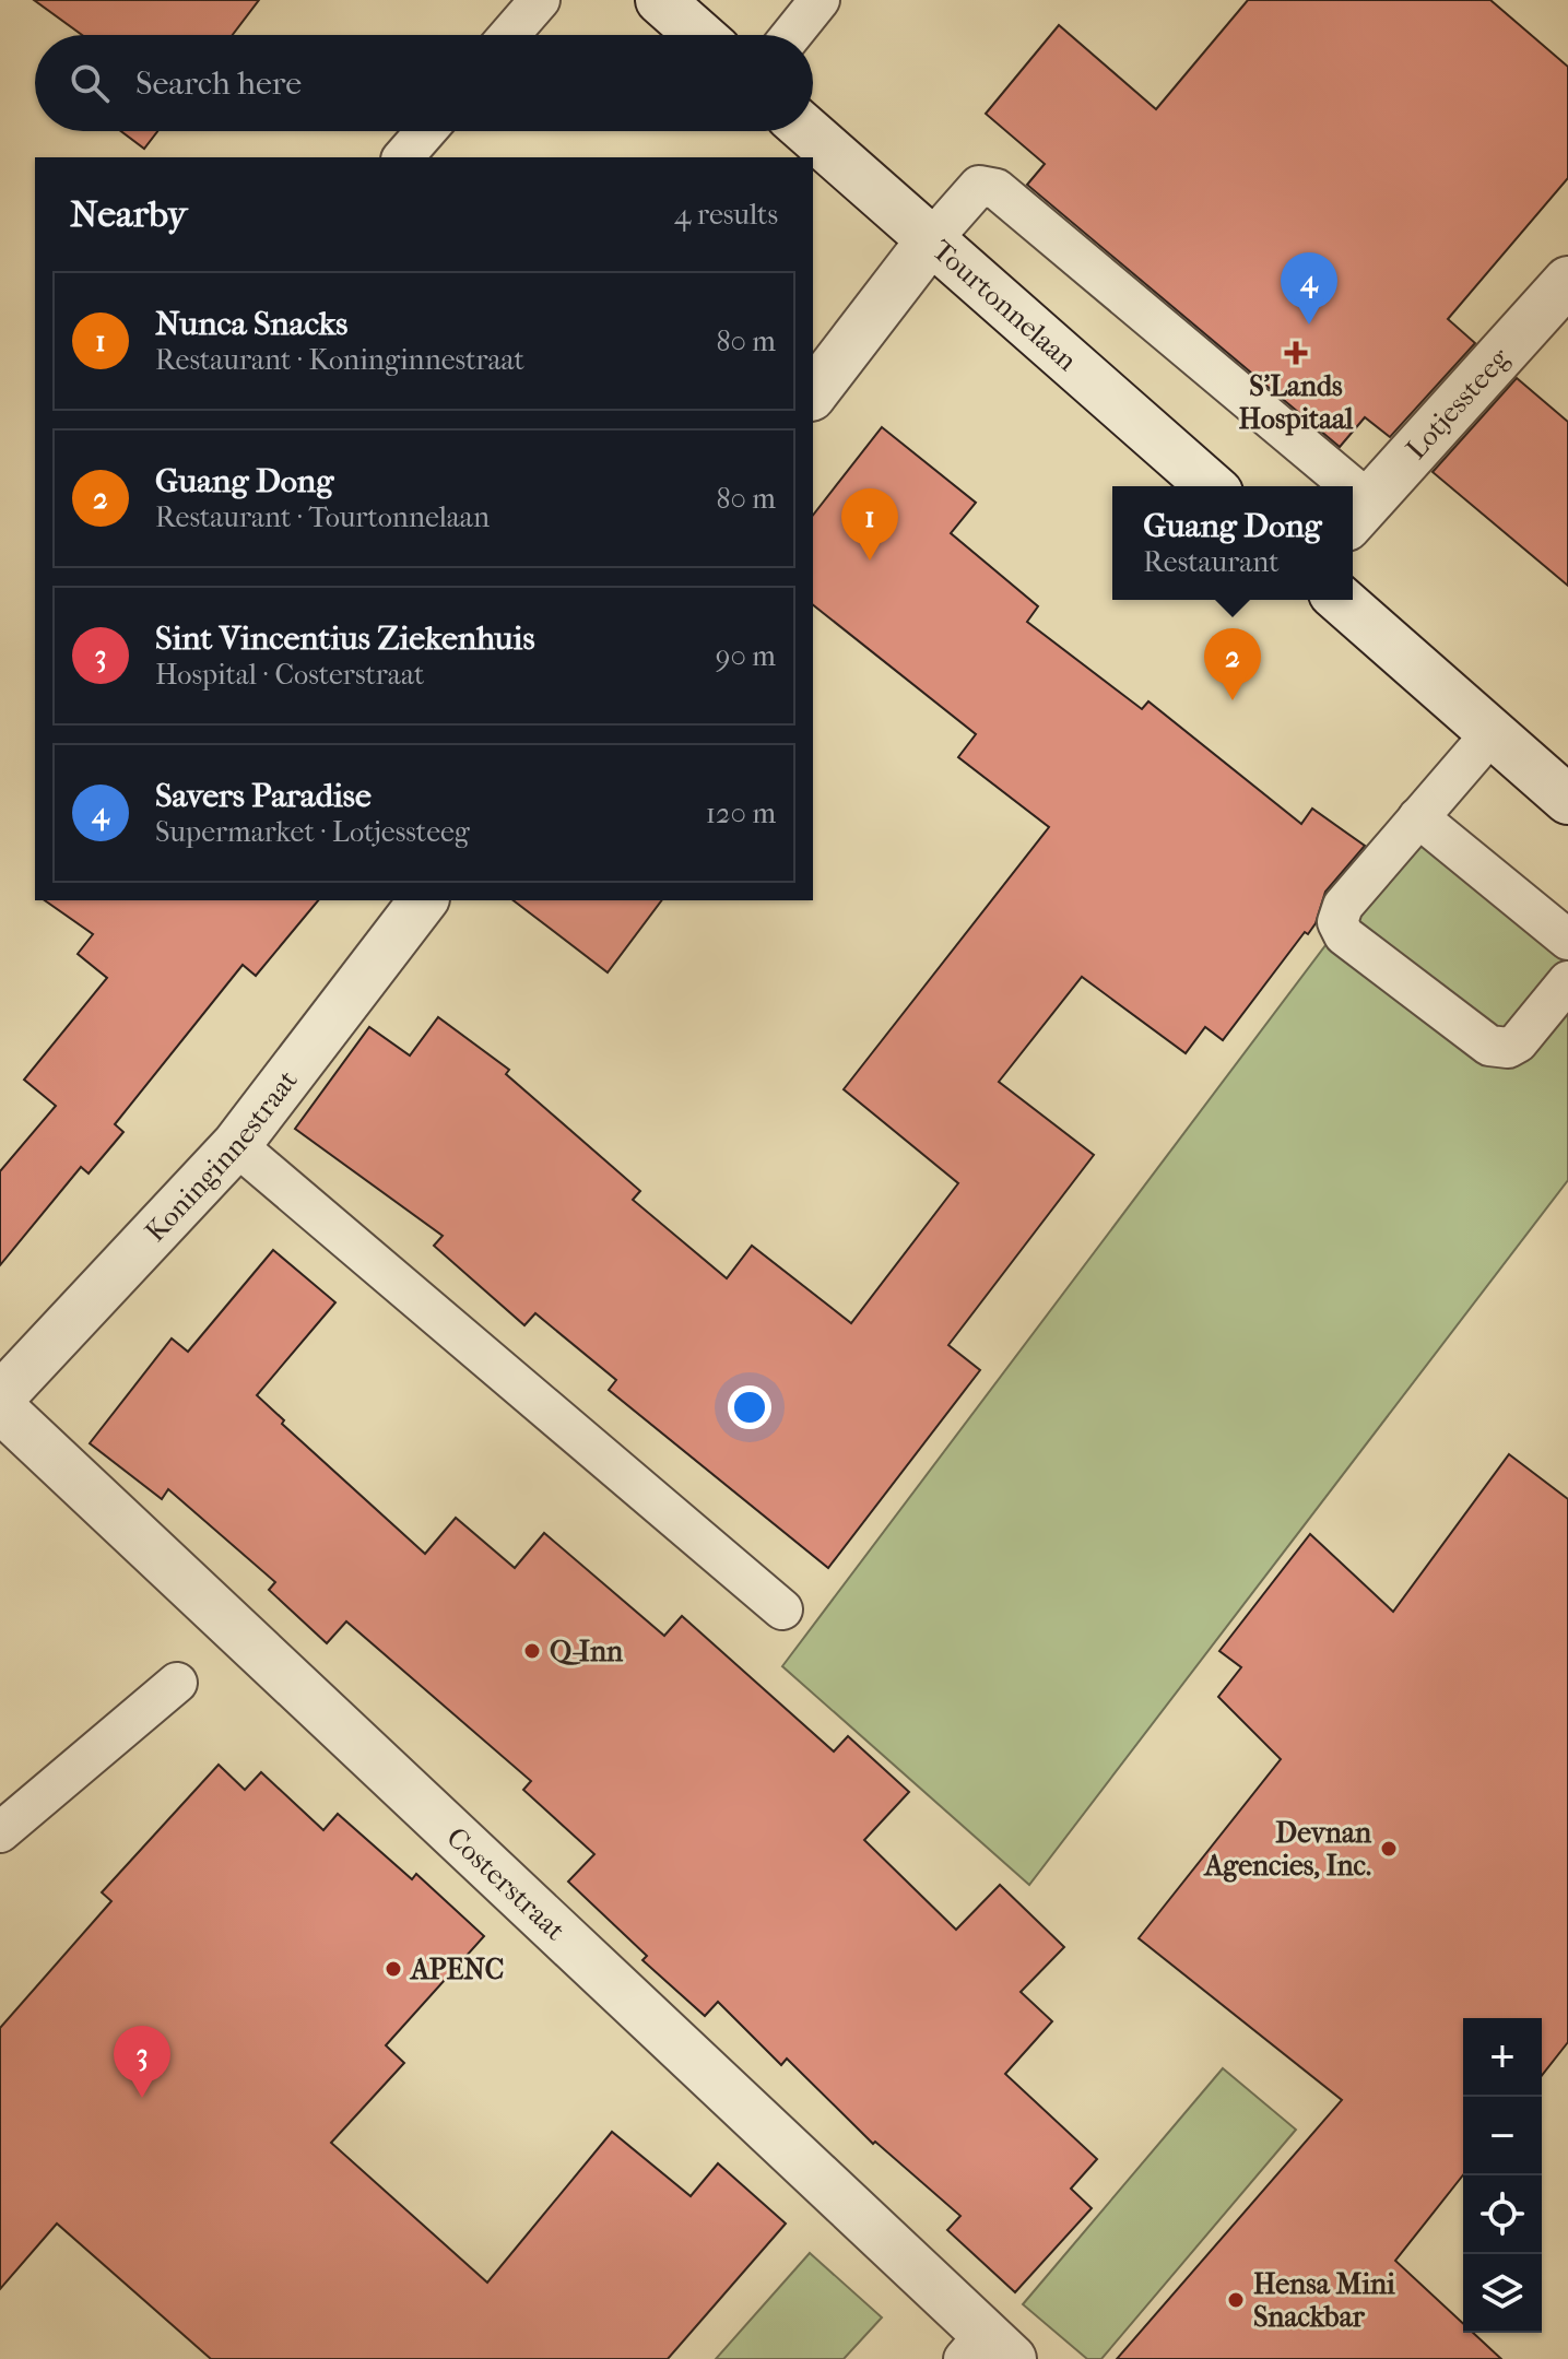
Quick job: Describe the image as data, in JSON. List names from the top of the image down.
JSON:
{
  "streets": {
    "street": [
      "Tourtonnelaan",
      "Lotjessteeg",
      "Koninginnestraat",
      "Costerstraat"
    ]
  },
  "places": {
    "health": ["S'Lands Hospitaal"],
    "other": [
      "Q-Inn",
      "Devnan Agencies, Inc.",
      "APENC",
      "Hensa Mini Snackbar"
    ]
  },
  "page": {
    "search": "Search here",
    "heading": ["Nearby", "4 results"],
    "pins": [
      "4",
      "1",
      "2",
      "3"
    ],
    "list": [
      {
        "mark": "1",
        "name": "Nunca Snacks",
        "note": "Restaurant · Koninginnestraat",
        "value": "80 m"
      },
      {
        "mark": "2",
        "name": "Guang Dong",
        "note": "Restaurant · Tourtonnelaan",
        "value": "80 m"
      },
      {
        "mark": "3",
        "name": "Sint Vincentius Ziekenhuis",
        "note": "Hospital · Costerstraat",
        "value": "90 m"
      },
      {
        "mark": "4",
        "name": "Savers Paradise",
        "note": "Supermarket · Lotjessteeg",
        "value": "120 m"
      }
    ],
    "popup": ["Guang Dong", "Restaurant"],
    "map_buttons": ["+", "−"]
  }
}
